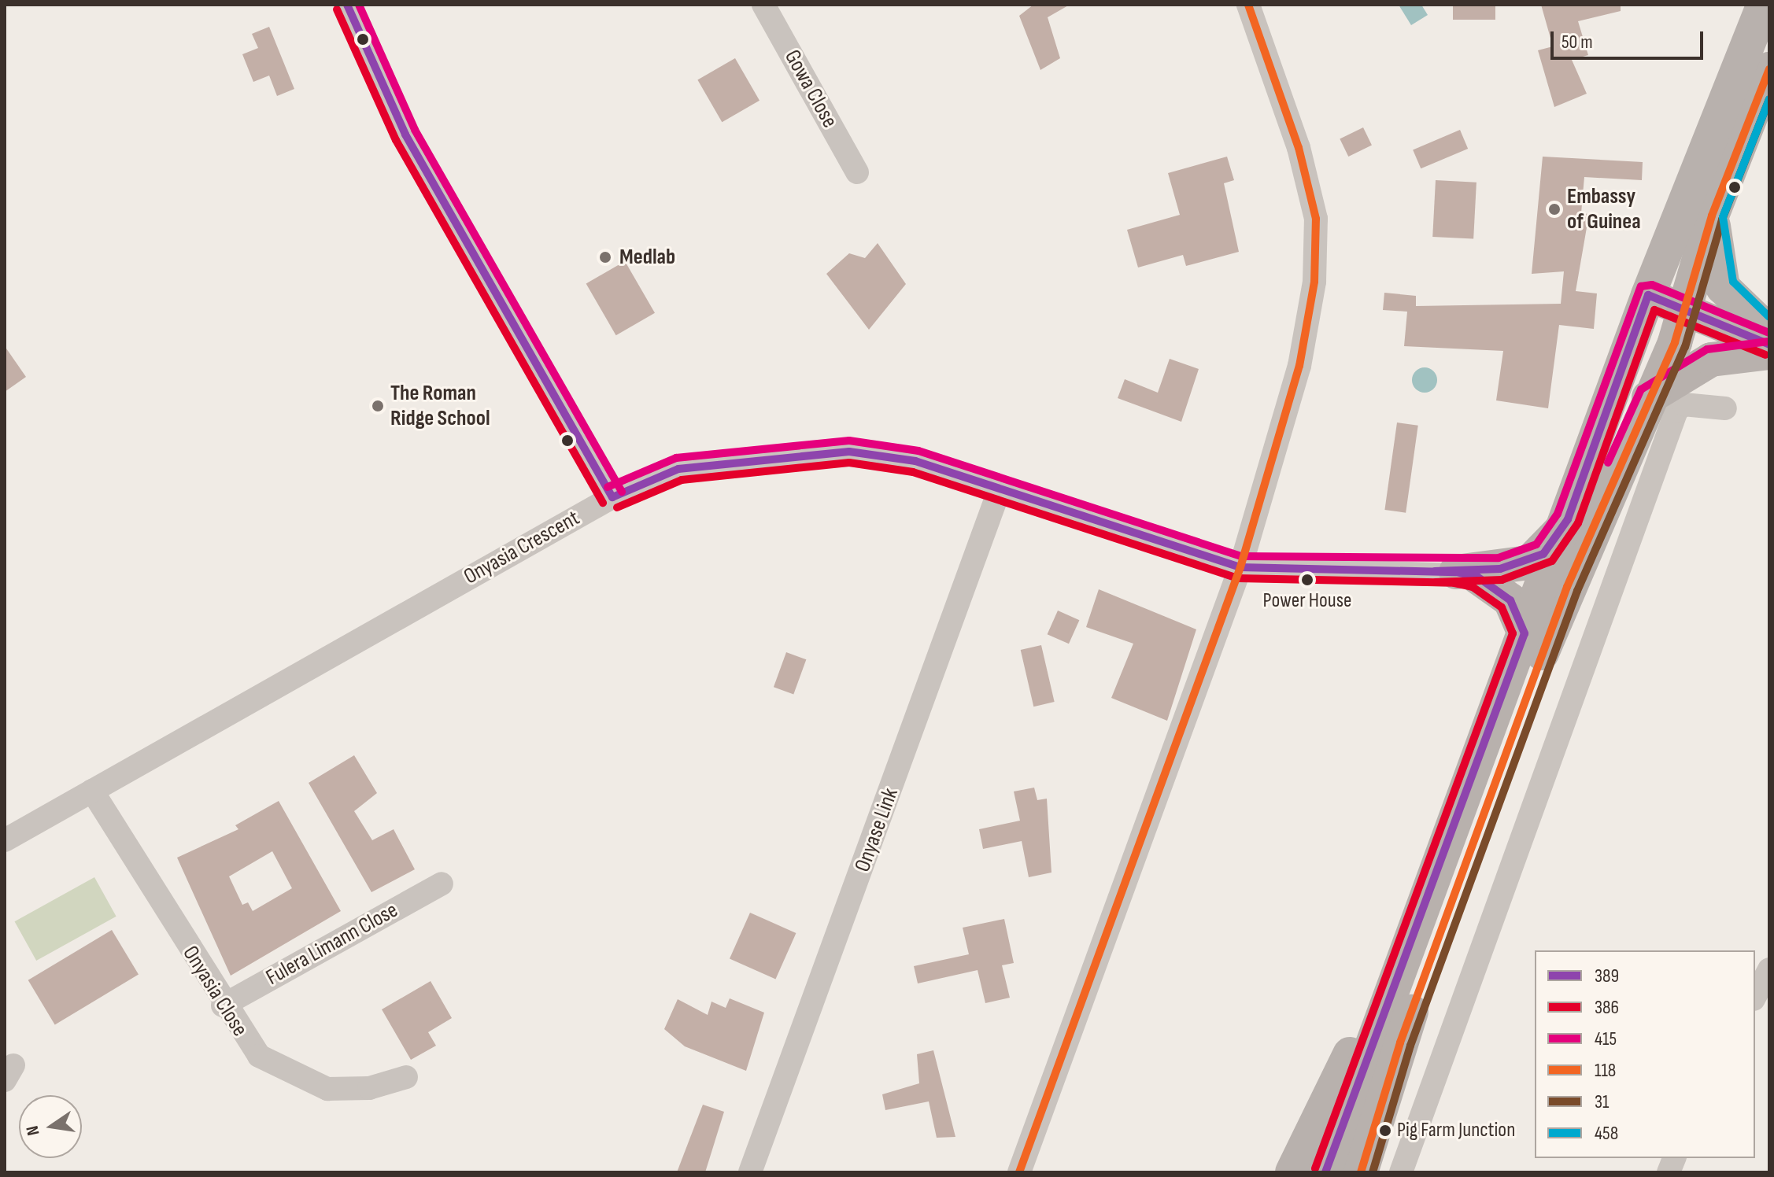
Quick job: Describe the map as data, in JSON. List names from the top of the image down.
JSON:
{
  "streets": {
    "street": [
      "Gowa Close",
      "Onyasia Crescent",
      "Onyase Link",
      "Fulera Limann Close",
      "Onyasia Close"
    ]
  },
  "crossings": [
    ["Onyasia Crescent", "Onyase Link"],
    ["Onyasia Crescent", "Onyasia Close"],
    ["Fulera Limann Close", "Onyasia Close"]
  ],
  "places": [
    "Embassy of Guinea",
    "Medlab",
    "The Roman Ridge School",
    "Power House",
    "Pig Farm Junction"
  ],
  "lines": [
    "transit line 389",
    "transit line 415",
    "transit line 118",
    "transit line 386",
    "transit line 31",
    "transit line 458"
  ],
  "legend": [
    "389",
    "386",
    "415",
    "118",
    "31",
    "458"
  ],
  "scale_bar": "50 m",
  "north": "left"
}
